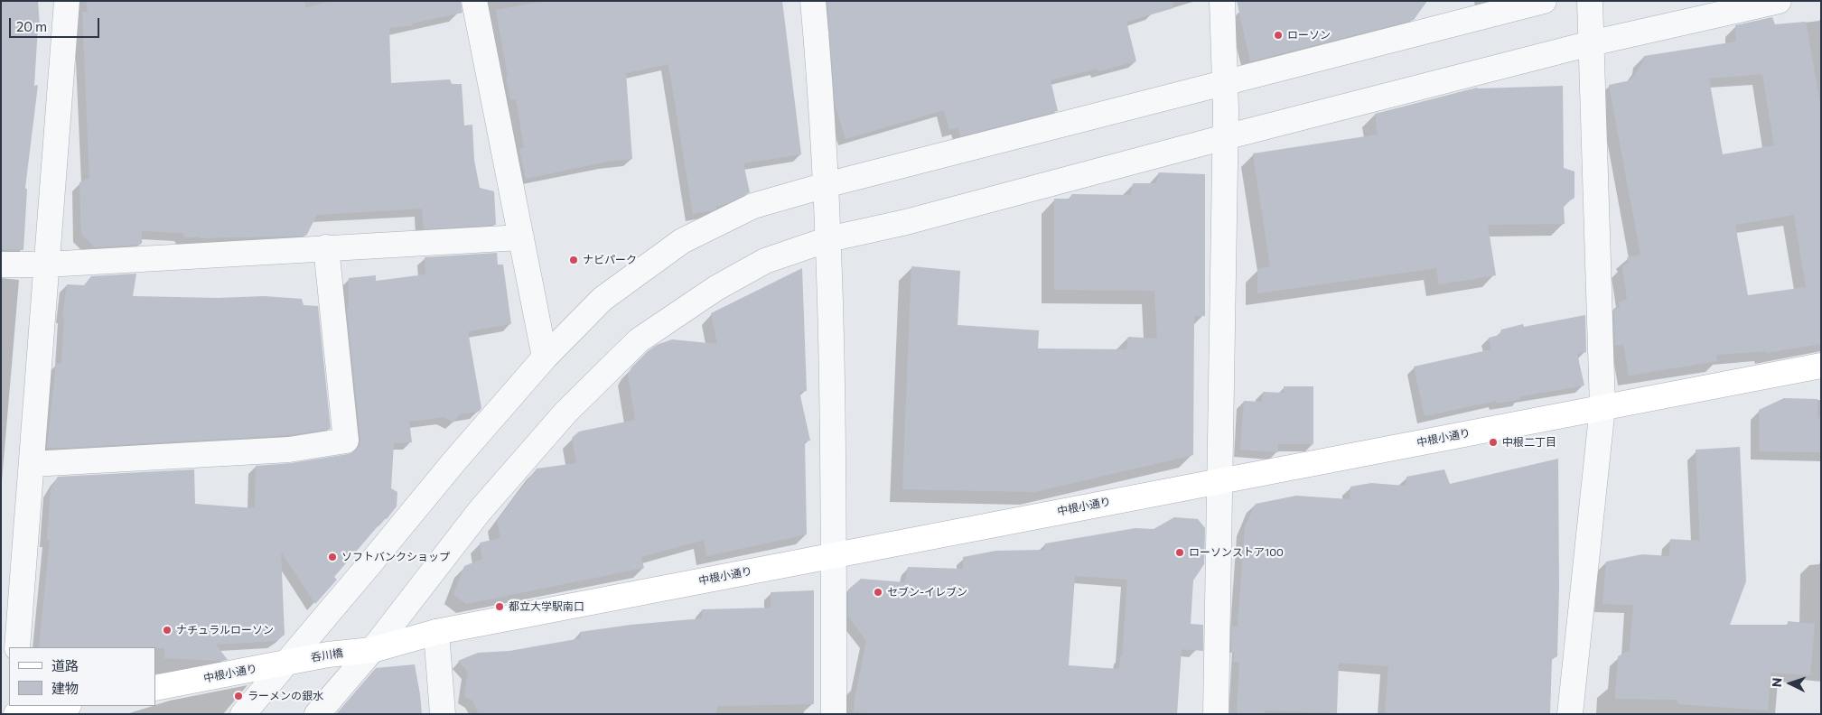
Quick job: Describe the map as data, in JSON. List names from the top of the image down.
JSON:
{
  "streets": {
    "street": ["中根小通り", "呑川橋"]
  },
  "crossings": [
    ["中根小通り", "呑川橋"]
  ],
  "places": [
    "ローソン",
    "ナビパーク",
    "中根二丁目",
    "ローソンストア100",
    "ソフトバンクショップ",
    "セブン-イレブン",
    "都立大学駅南口",
    "ナチュラルローソン",
    "ラーメンの銀水"
  ],
  "legend": ["道路", "建物"],
  "scale_bar": "20 m",
  "north": "left"
}
